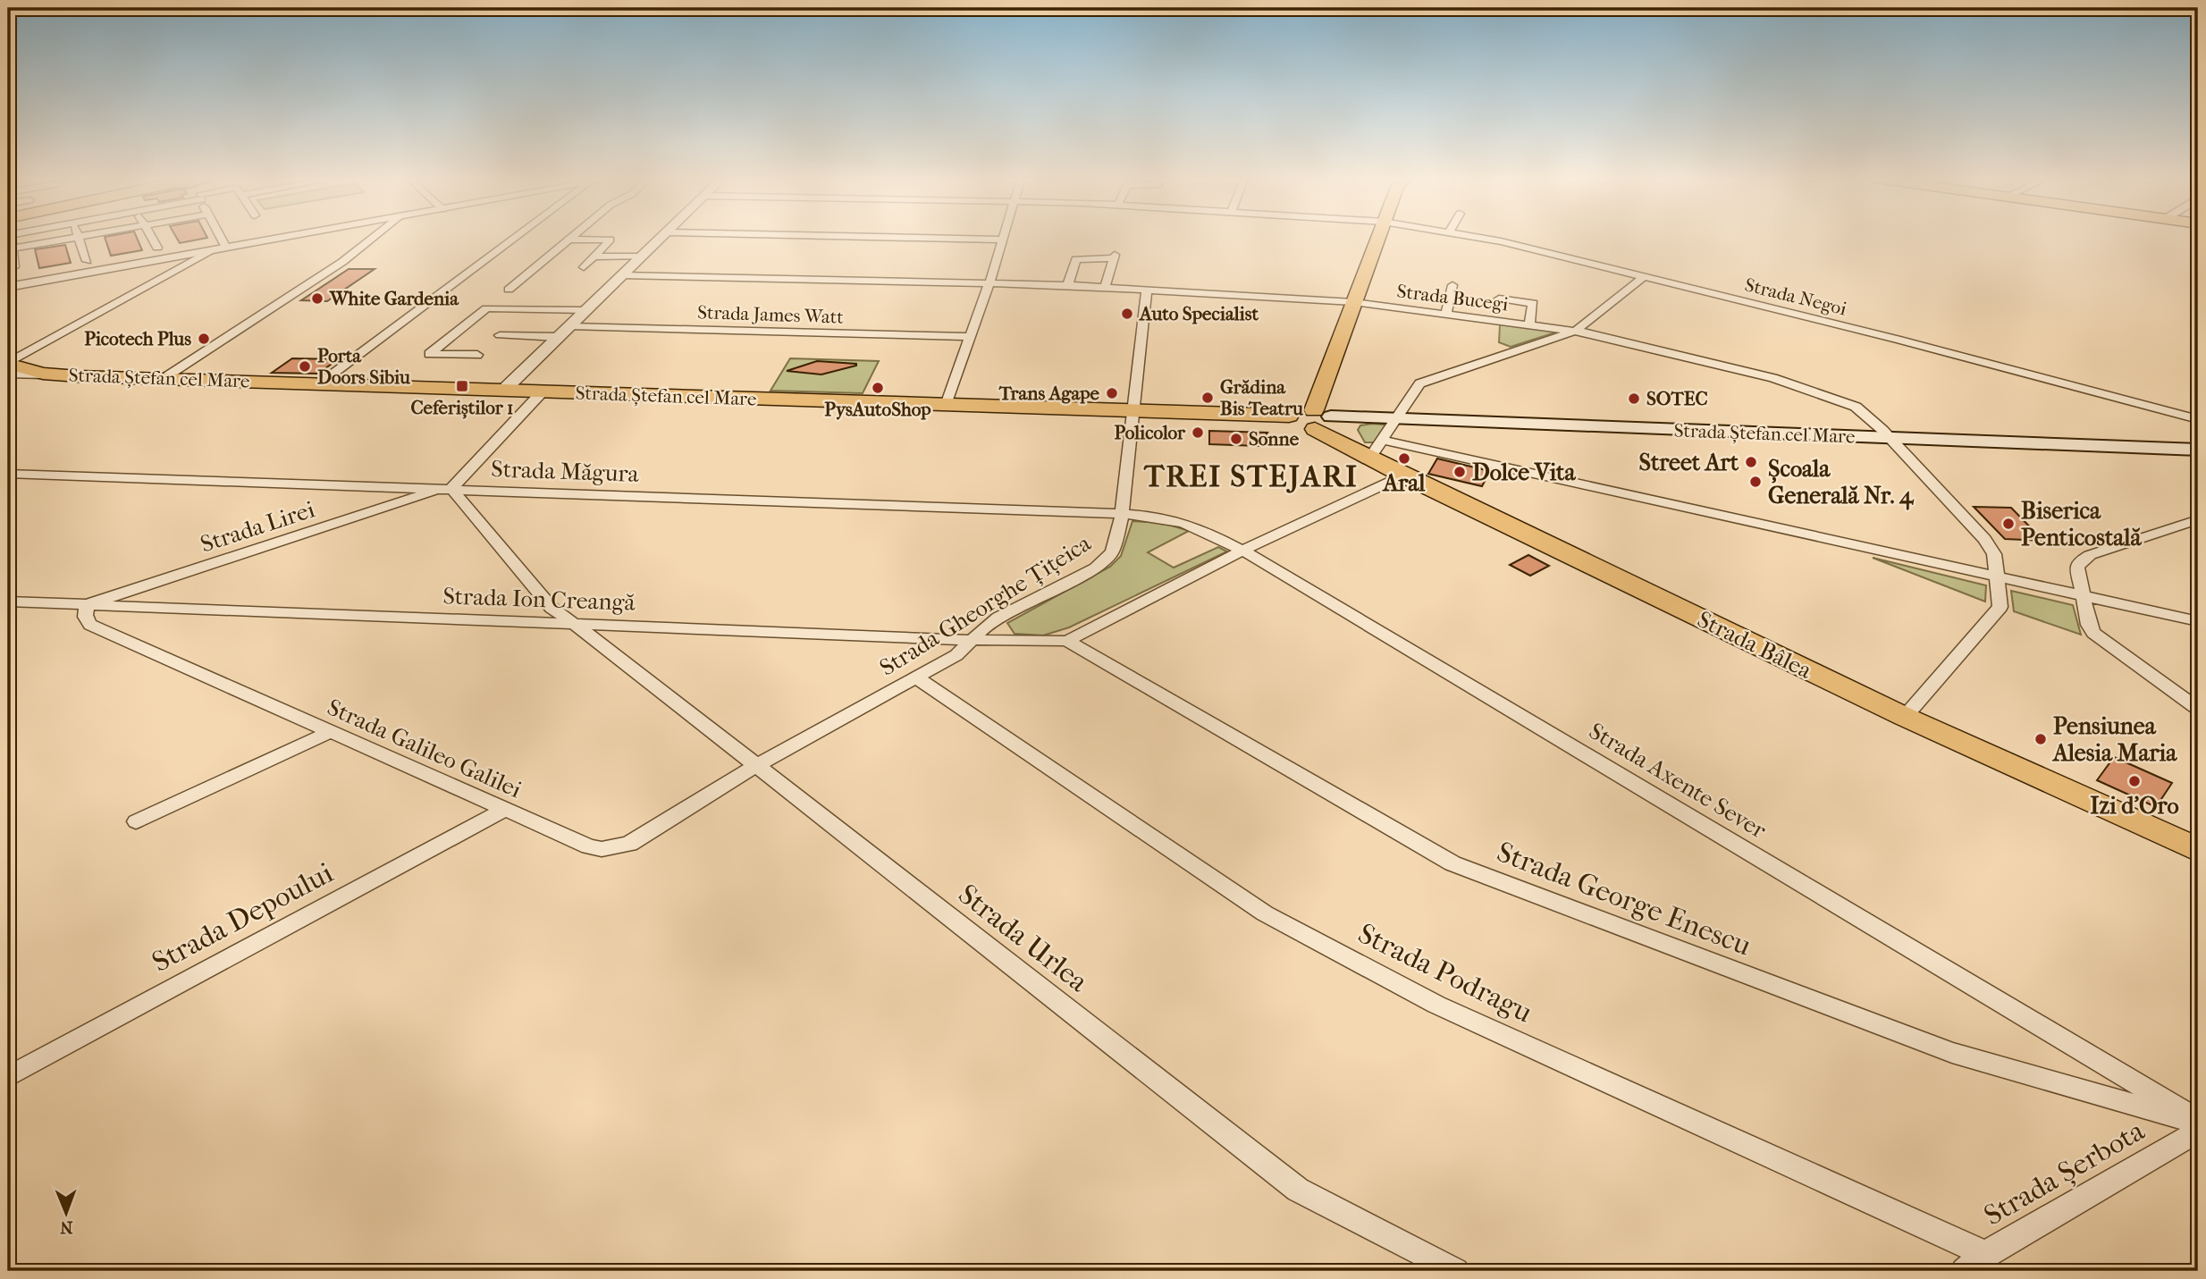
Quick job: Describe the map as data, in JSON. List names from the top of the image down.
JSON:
{
  "streets": {
    "main road": ["Strada Ștefan cel Mare", "Strada Bâlea"],
    "street": [
      "Strada Negoi",
      "Strada Bucegi",
      "Strada James Watt",
      "Strada Măgura",
      "Strada Lirei",
      "Strada Ion Creangă",
      "Strada Gheorghe Țițeica",
      "Strada Galileo Galilei",
      "Strada Axente Sever",
      "Strada George Enescu",
      "Strada Depoului",
      "Strada Urlea",
      "Strada Podragu",
      "Strada Șerbota"
    ]
  },
  "crossings": [
    ["Strada Bucegi", "Strada Ștefan cel Mare"],
    ["Strada Bucegi", "Strada Gheorghe Țițeica"],
    ["Strada Bucegi", "Strada Bâlea"],
    ["Strada Ștefan cel Mare", "Strada Gheorghe Țițeica"],
    ["Strada Ștefan cel Mare", "Strada Bâlea"],
    ["Strada Măgura", "Strada Lirei"],
    ["Strada Măgura", "Strada Gheorghe Țițeica"],
    ["Strada Măgura", "Strada Axente Sever"],
    ["Strada Măgura", "Strada Urlea"],
    ["Strada Lirei", "Strada Ion Creangă"],
    ["Strada Lirei", "Strada Galileo Galilei"],
    ["Strada Lirei", "Strada Urlea"],
    ["Strada Ion Creangă", "Strada Gheorghe Țițeica"],
    ["Strada Ion Creangă", "Strada Galileo Galilei"],
    ["Strada Ion Creangă", "Strada George Enescu"],
    ["Strada Ion Creangă", "Strada Urlea"],
    ["Strada Gheorghe Țițeica", "Strada Galileo Galilei"],
    ["Strada Gheorghe Țițeica", "Strada Axente Sever"],
    ["Strada Gheorghe Țițeica", "Strada Urlea"],
    ["Strada Gheorghe Țițeica", "Strada Podragu"],
    ["Strada Galileo Galilei", "Strada Depoului"],
    ["Strada Galileo Galilei", "Strada Urlea"],
    ["Strada Axente Sever", "Strada George Enescu"],
    ["Strada Podragu", "Strada Șerbota"]
  ],
  "districts": ["TREI STEJARI"],
  "places": {
    "other": [
      "White Gardenia",
      "Auto Specialist",
      "Picotech Plus",
      "Porta Doors Sibiu",
      "PysAutoShop",
      "Trans Agape",
      "Grădina Bis Teatru",
      "SOTEC",
      "Policolor",
      "Sonne",
      "Aral",
      "Street Art",
      "Dolce Vita",
      "Școala Generală Nr. 4",
      "Biserica Penticostală",
      "Pensiunea Alesia Maria",
      "Izi d'Oro"
    ],
    "transit": ["Ceferiștilor 1"]
  },
  "north": "bottom"
}
